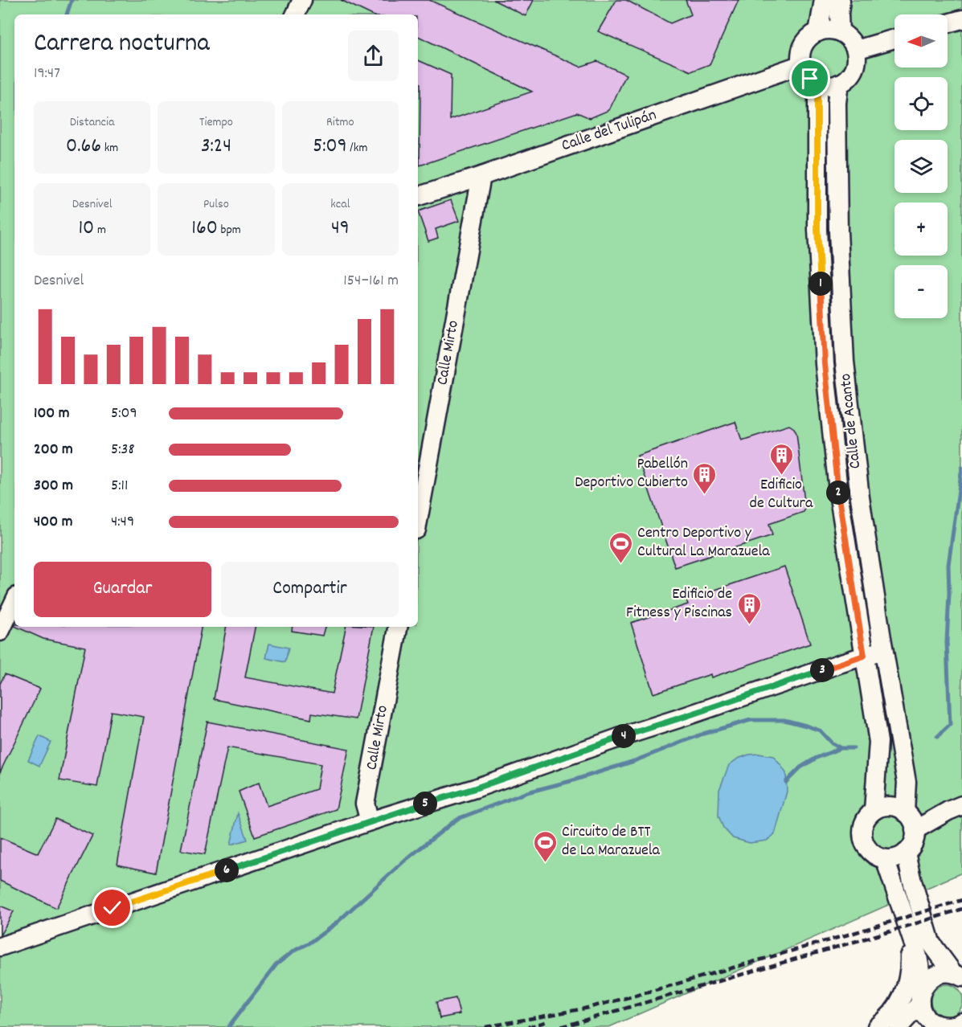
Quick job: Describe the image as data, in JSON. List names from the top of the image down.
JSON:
{
  "streets": {
    "street": ["Calle del Tulipán", "Calle Mirto", "Calle de Acanto"]
  },
  "crossings": [
    ["Calle del Tulipán", "Calle Mirto"],
    ["Calle del Tulipán", "Calle de Acanto"]
  ],
  "places": {
    "building": ["Edificio de Cultura", "Pabellón Deportivo Cubierto", "Edificio de Fitness y Piscinas"],
    "sports": ["Centro Deportivo y Cultural La Marazuela", "Circuito de BTT de La Marazuela"]
  },
  "north": "left",
  "page": {
    "map_buttons": ["+", "−"],
    "heading": ["Carrera nocturna", "19:47"],
    "stats": [
      ["Distancia", "0.66 km"],
      ["Tiempo", "3:24"],
      ["Ritmo", "5:09 /km"],
      ["Desnivel", "10 m"],
      ["Pulso", "160 bpm"],
      ["kcal", "49"]
    ],
    "chart": ["Desnivel", "154–161 m"],
    "pins": [
      "1",
      "2",
      "3",
      "4",
      "5",
      "6"
    ],
    "list": [
      {
        "name": "100 m",
        "note": "5:09"
      },
      {
        "name": "200 m",
        "note": "5:38"
      },
      {
        "name": "300 m",
        "note": "5:11"
      },
      {
        "name": "400 m",
        "note": "4:49"
      }
    ],
    "buttons": ["Guardar", "Compartir"]
  }
}
